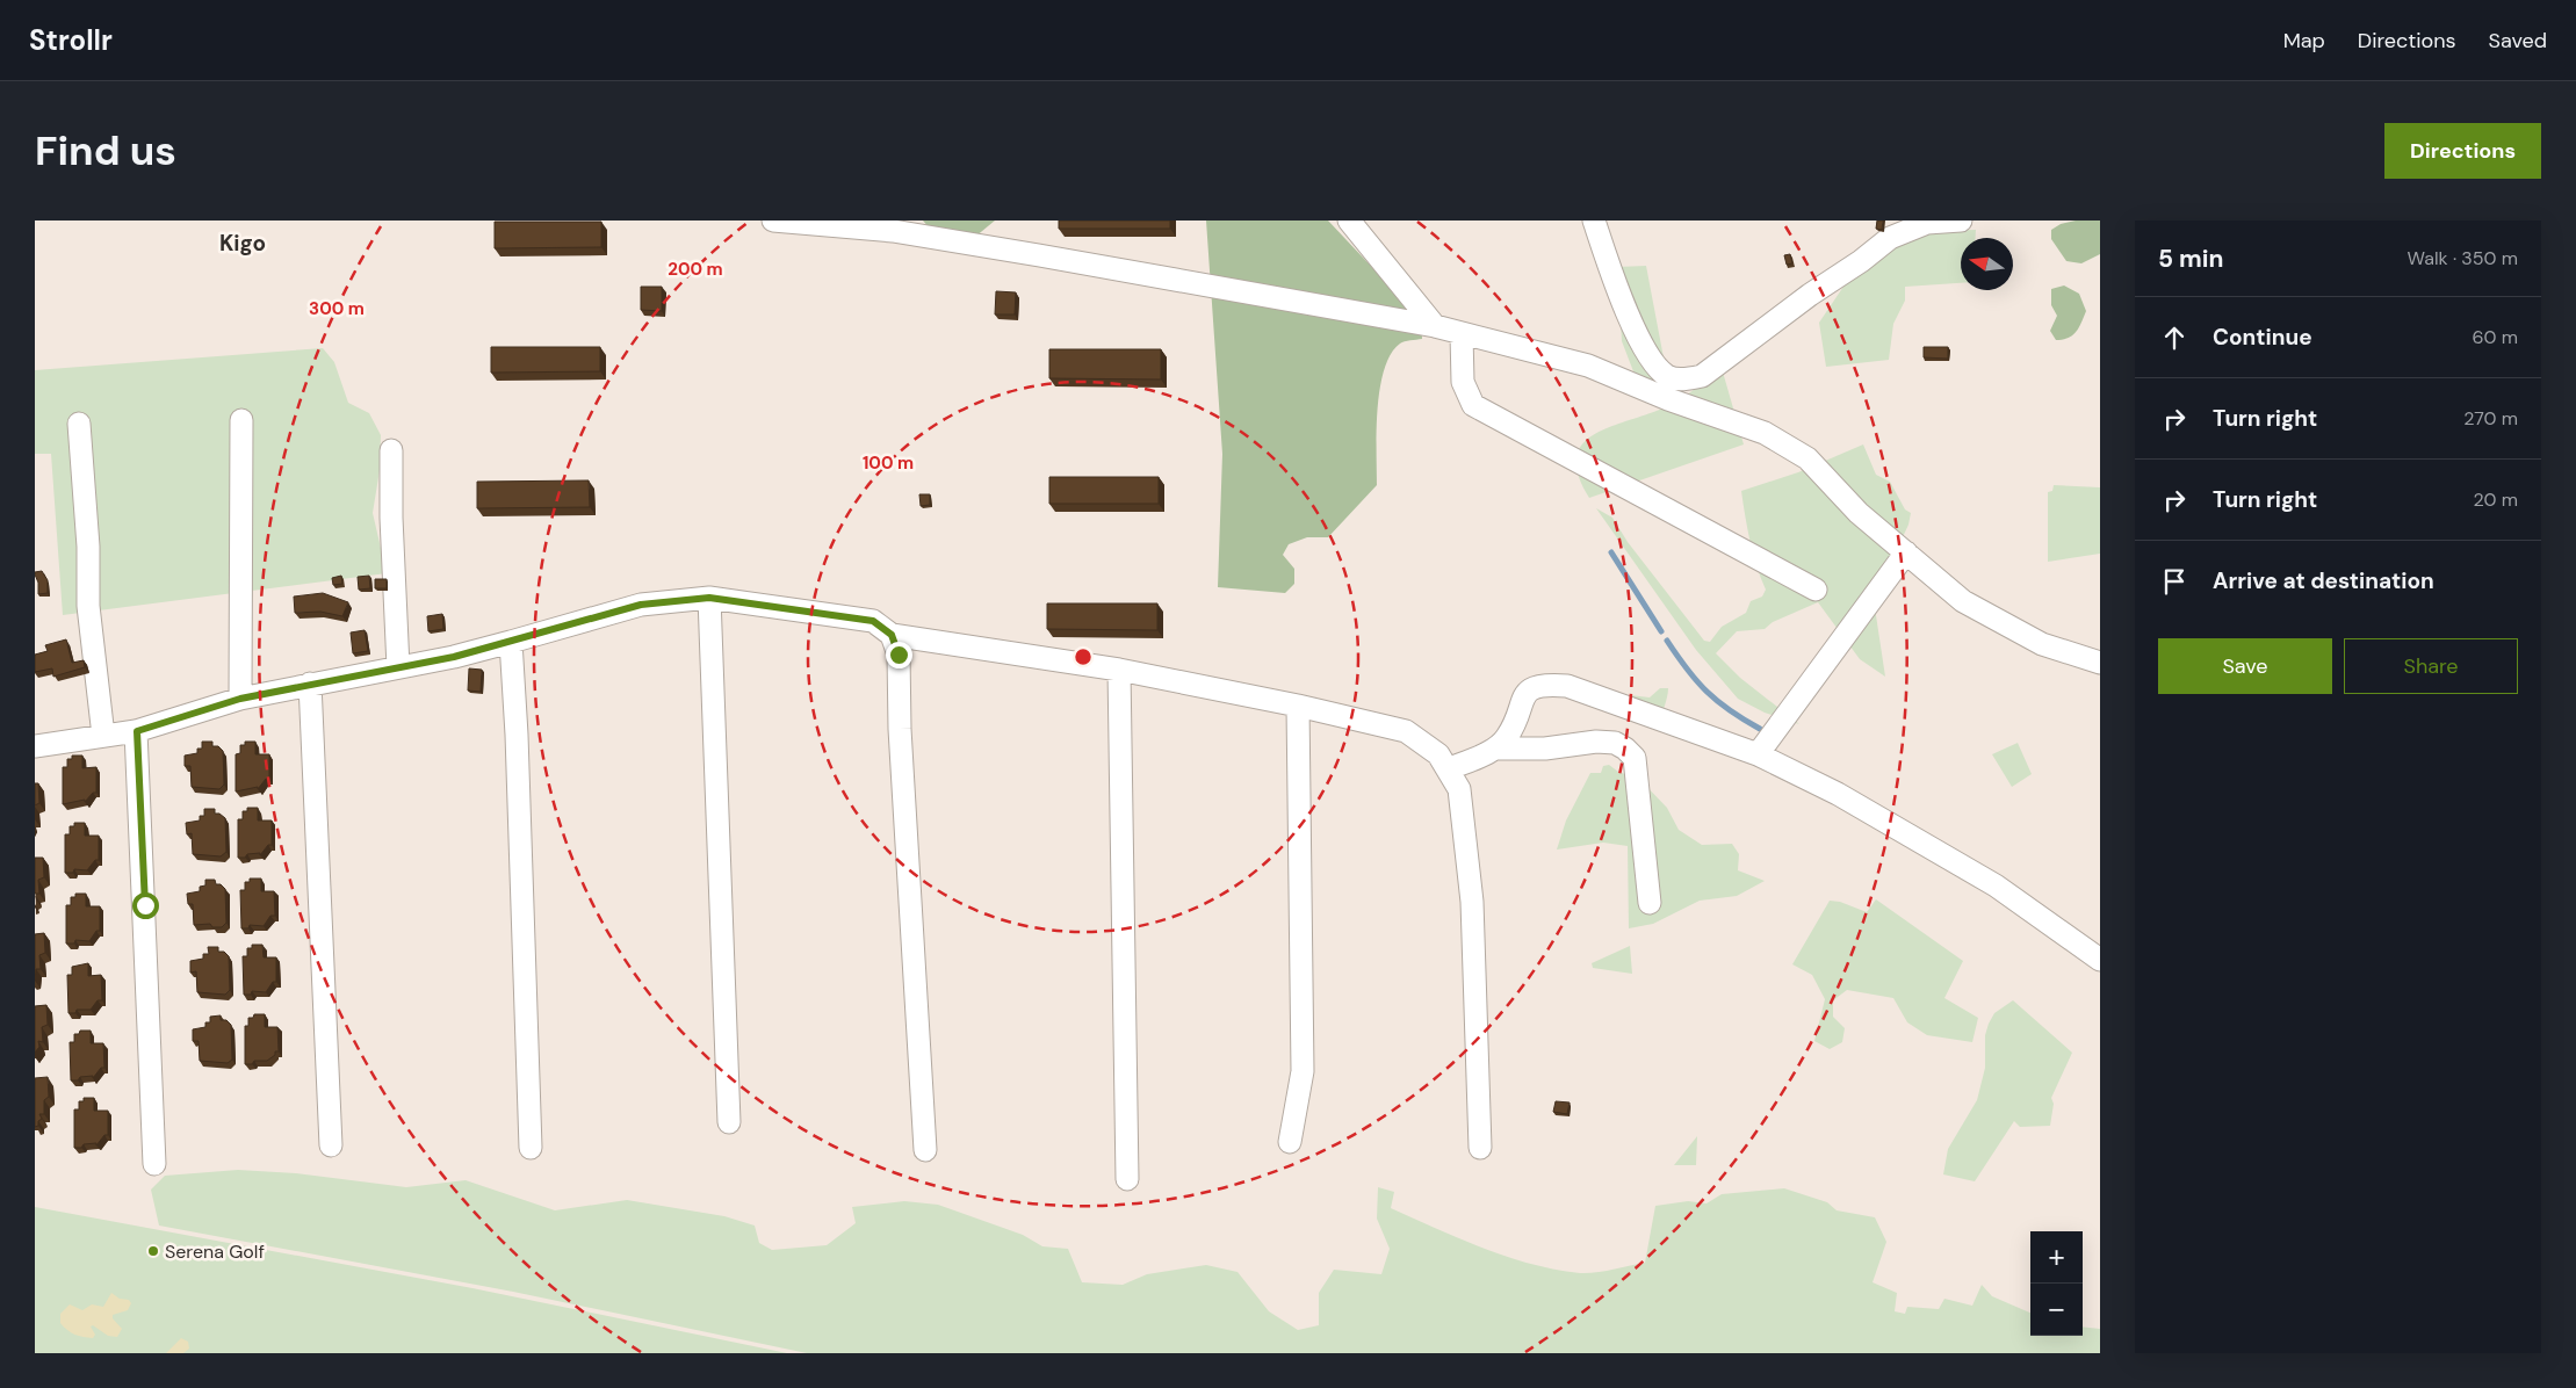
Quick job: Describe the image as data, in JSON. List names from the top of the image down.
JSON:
{
  "districts": ["Kigo"],
  "places": ["Serena Golf"],
  "north": "left",
  "page": {
    "header": "Strollr",
    "nav": ["Map", "Directions", "Saved"],
    "buttons": [
      "Directions",
      ["Save", "Share"]
    ],
    "title": "Find us",
    "heading": ["5 min", "Walk · 350 m"],
    "list": [
      ["Continue", "60 m"],
      ["Turn right", "270 m"],
      ["Turn right", "20 m"],
      "Arrive at destination"
    ],
    "map_buttons": ["+", "−"]
  },
  "rings": ["200 m", "300 m", "100 m"]
}
